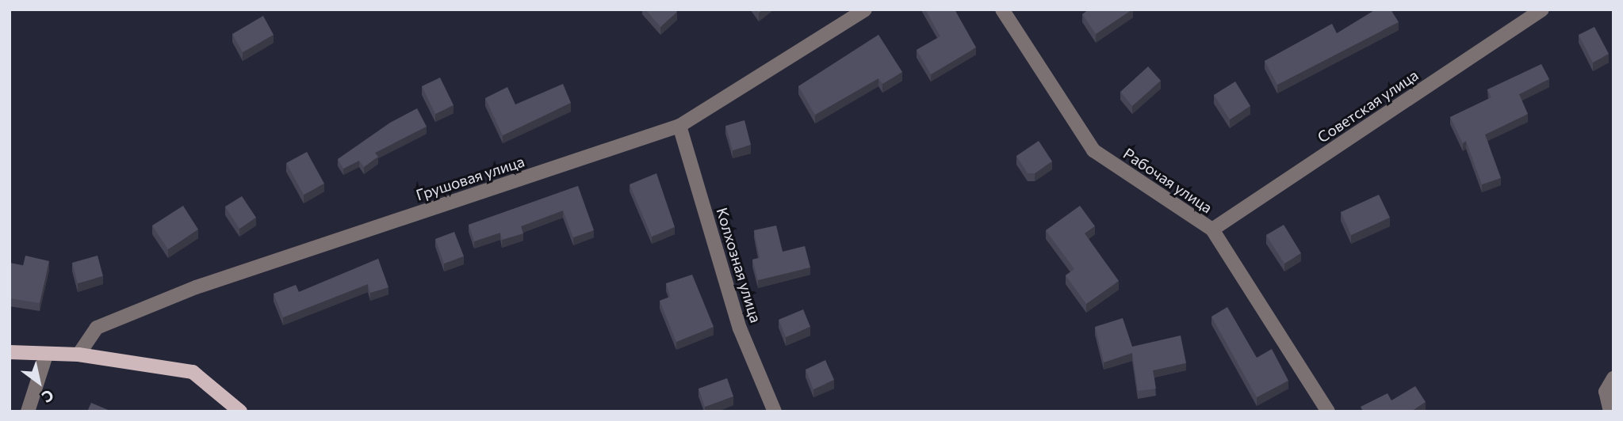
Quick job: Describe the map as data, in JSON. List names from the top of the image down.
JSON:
{
  "streets": {
    "street": [
      "Советская улица",
      "Грушовая улица",
      "Рабочая улица",
      "Колхозная улица"
    ]
  },
  "crossings": [
    ["Советская улица", "Рабочая улица"],
    ["Грушовая улица", "Колхозная улица"]
  ],
  "north": "bottom right"
}
